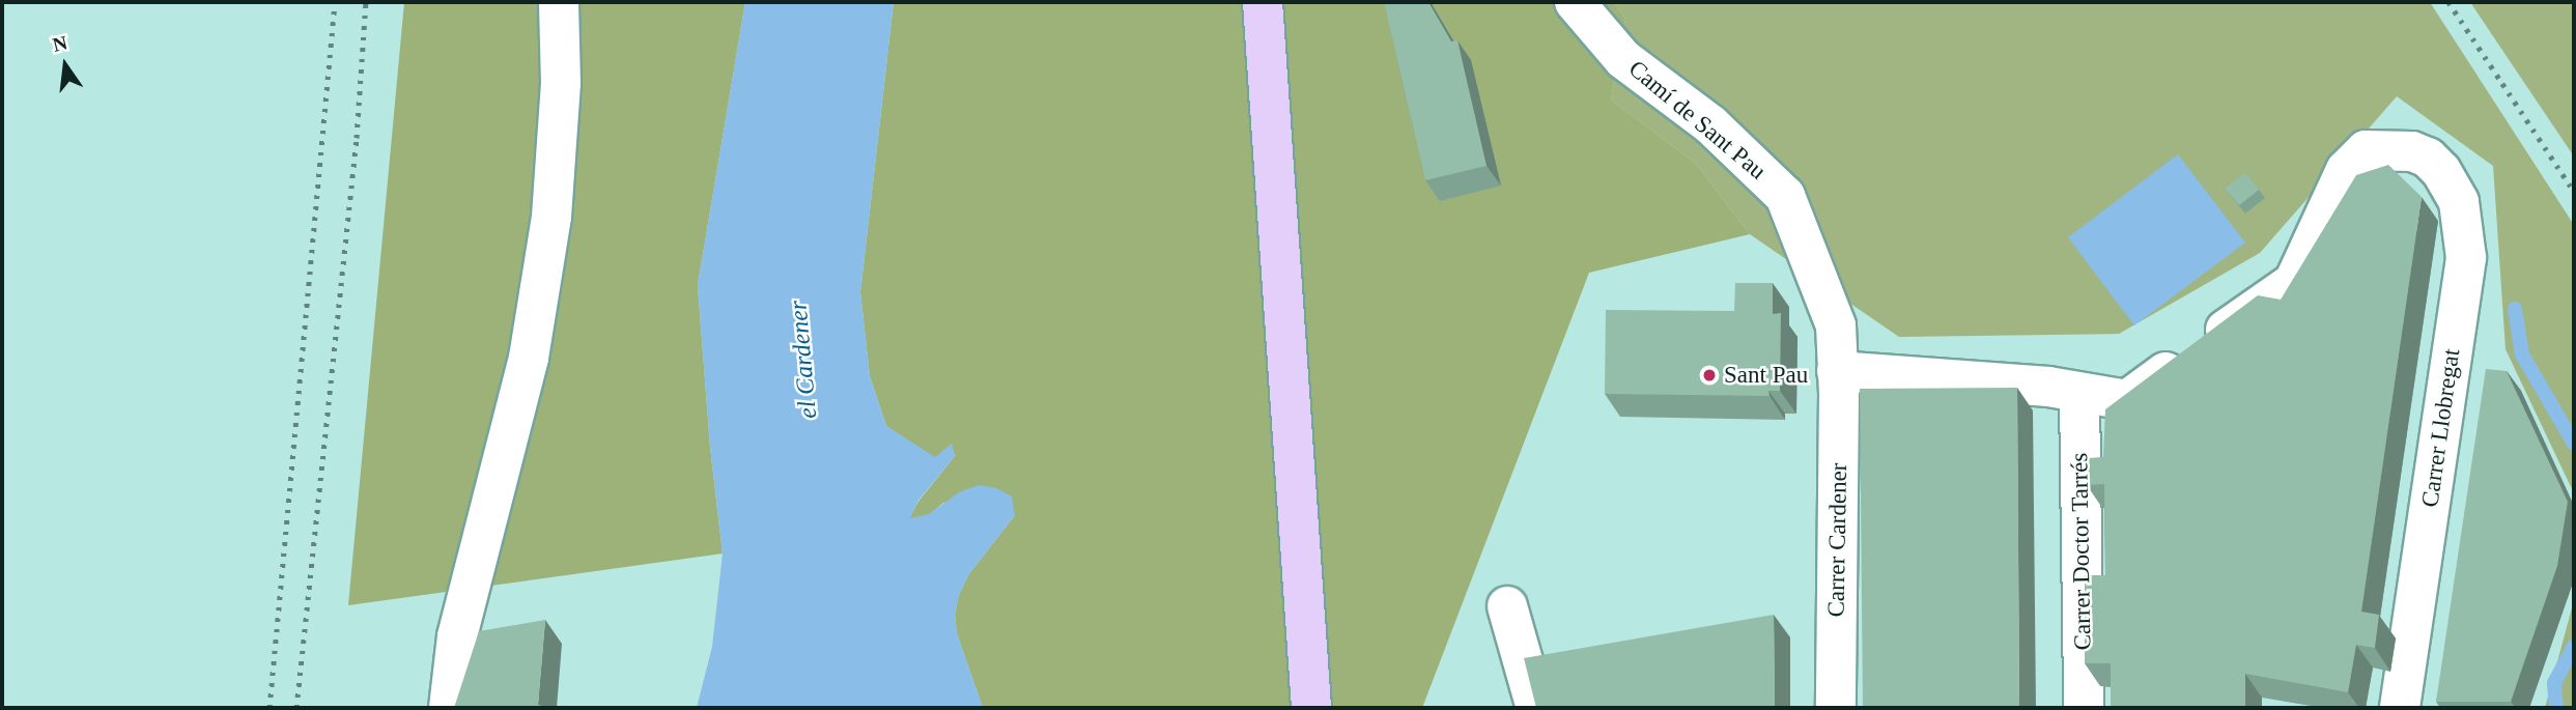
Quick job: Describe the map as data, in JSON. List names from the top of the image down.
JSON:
{
  "streets": {
    "street": [
      "Camí de Sant Pau",
      "Carrer Llobregat",
      "Carrer Cardener",
      "Carrer Doctor Tarrés"
    ]
  },
  "crossings": [
    ["Camí de Sant Pau", "Carrer Cardener"],
    ["Carrer Llobregat", "Carrer Doctor Tarrés"]
  ],
  "water": ["el Cardener"],
  "places": ["Sant Pau"],
  "north": "top"
}
